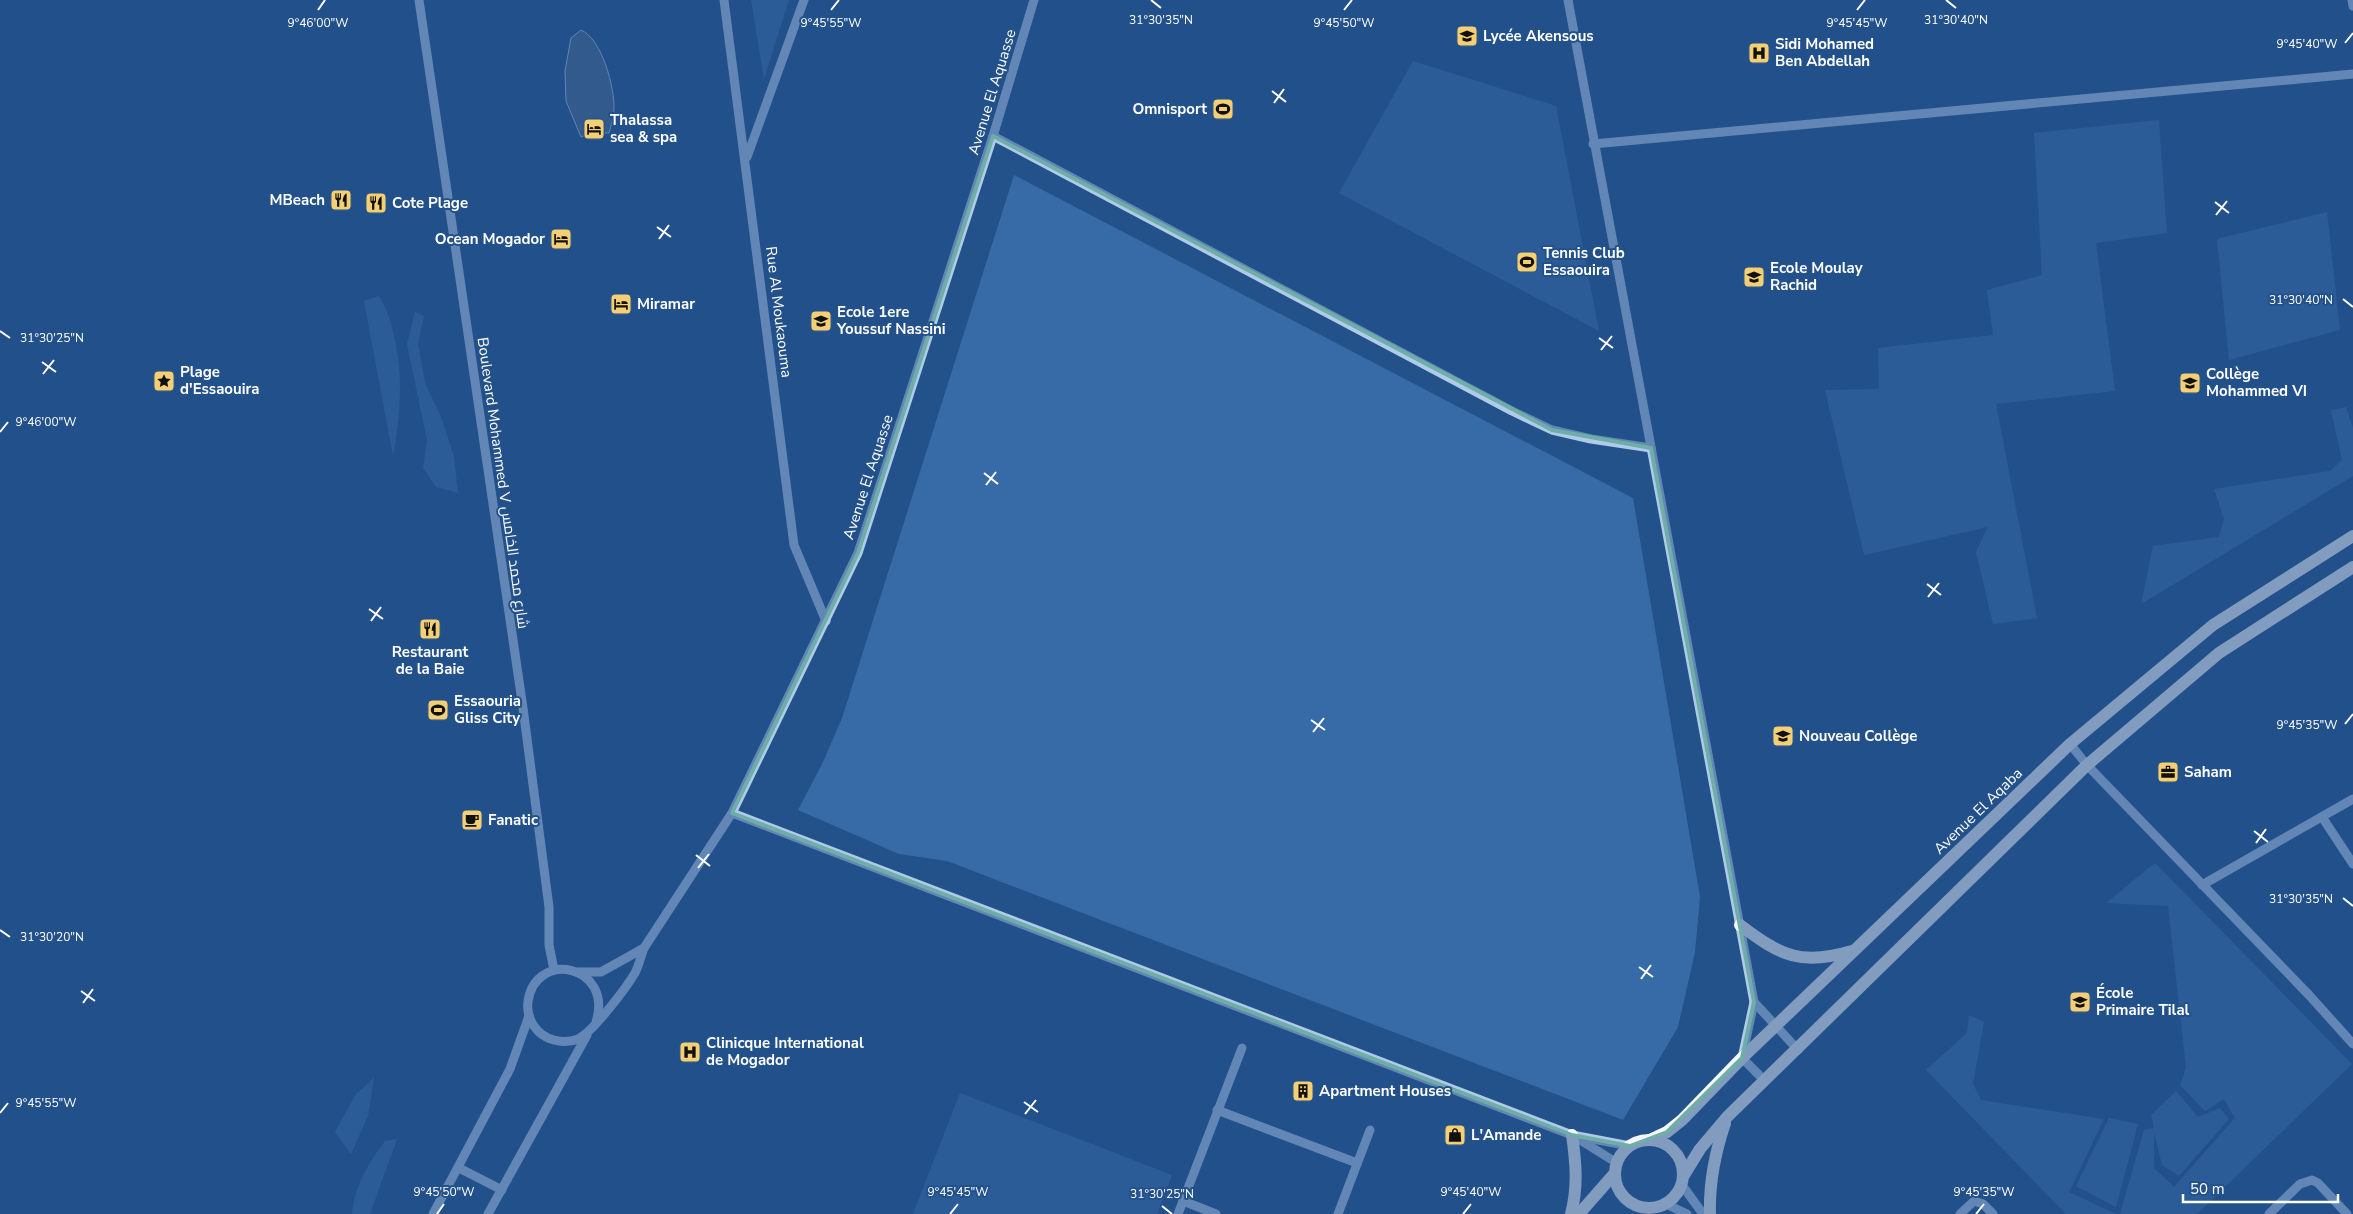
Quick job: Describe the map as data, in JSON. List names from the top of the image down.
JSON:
{
  "streets": {
    "main road": ["Avenue El Aqaba"],
    "street": ["Avenue El Aquasse", "Rue Al Moukaouma", "Boulevard Mohammed V شارع محمد الخامس"]
  },
  "crossings": [
    ["Avenue El Aquasse", "Rue Al Moukaouma"]
  ],
  "places": {
    "school or university": [
      "Lycée Akensous",
      "Ecole Moulay Rachid",
      "Ecole 1ere Youssuf Nassini",
      "Collège Mohammed VI",
      "Nouveau Collège",
      "École Primaire Tilal"
    ],
    "hospital": ["Sidi Mohamed Ben Abdellah", "Clinicque International de Mogador"],
    "sports": ["Omnisport", "Tennis Club Essaouira", "Essaouria Gliss City"],
    "hotel": ["Thalassa sea & spa", "Ocean Mogador", "Miramar"],
    "restaurant": ["MBeach", "Cote Plage", "Restaurant de la Baie"],
    "place": ["Plage d'Essaouira"],
    "office": ["Saham"],
    "cafe": ["Fanatic"],
    "building": ["Apartment Houses"],
    "shop": ["L'Amande"]
  },
  "scale_bar": "50 m",
  "coordinates": [
    "31°30'35\"N",
    "31°30'40\"N",
    "9°46'00\"W",
    "9°45'55\"W",
    "9°45'50\"W",
    "9°45'45\"W",
    "9°45'40\"W",
    "31°30'25\"N",
    "9°45'35\"W",
    "31°30'20\"N"
  ]
}
